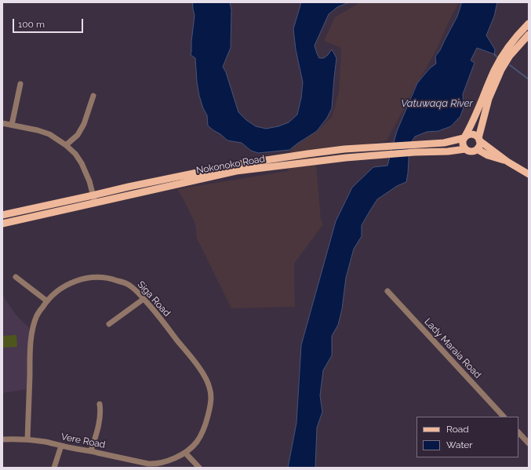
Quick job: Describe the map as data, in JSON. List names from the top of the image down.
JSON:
{
  "streets": {
    "main road": ["Nokonoko Road"],
    "street": ["Siga Road", "Lady Maraia Road", "Vere Road"]
  },
  "crossings": [
    ["Siga Road", "Vere Road"]
  ],
  "water": ["Vatuwaqa River"],
  "legend": ["Road", "Water"],
  "scale_bar": "100 m"
}
